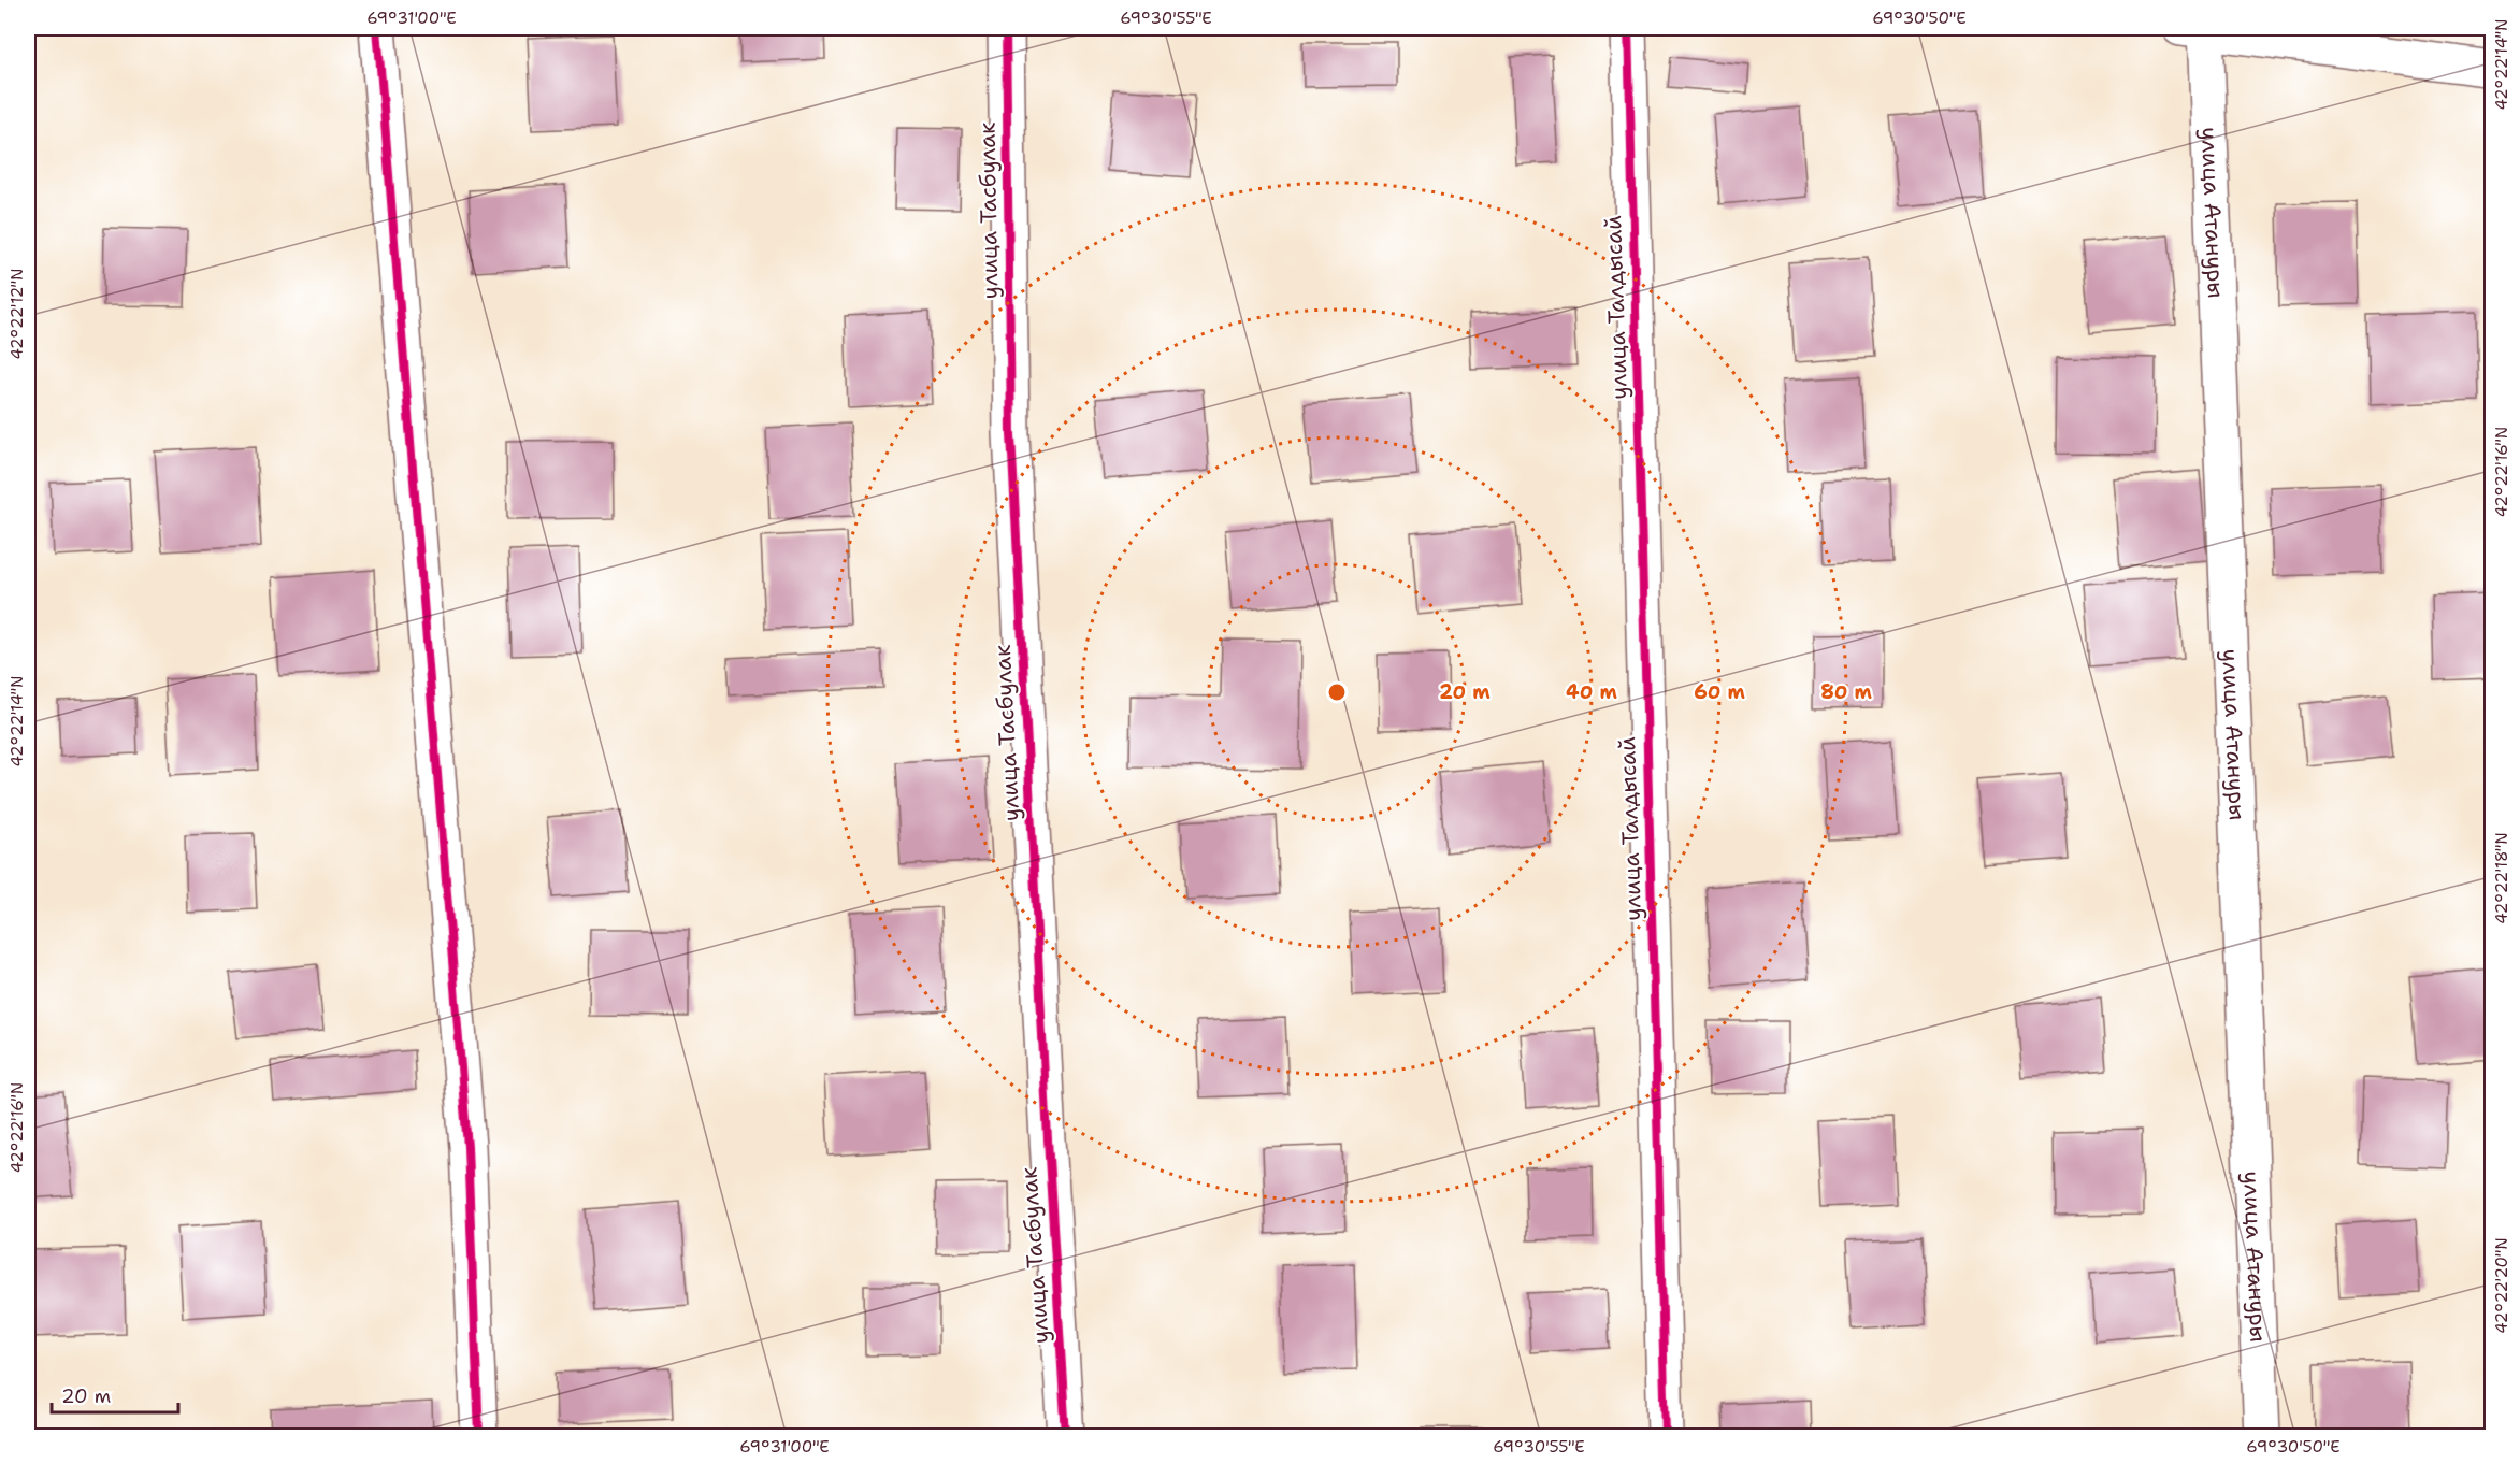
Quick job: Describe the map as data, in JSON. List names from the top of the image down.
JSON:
{
  "streets": {
    "street": ["улица Тасбулак", "улица Атануры", "улица Талдысай"]
  },
  "scale_bar": "20 m",
  "coordinates": [
    "69°31'00\"E",
    "69°30'55\"E",
    "69°30'50\"E",
    "42°22'14\"N",
    "42°22'12\"N",
    "42°22'16\"N",
    "42°22'18\"N",
    "42°22'20\"N"
  ],
  "rings": [
    "20 m",
    "40 m",
    "60 m",
    "80 m"
  ]
}
